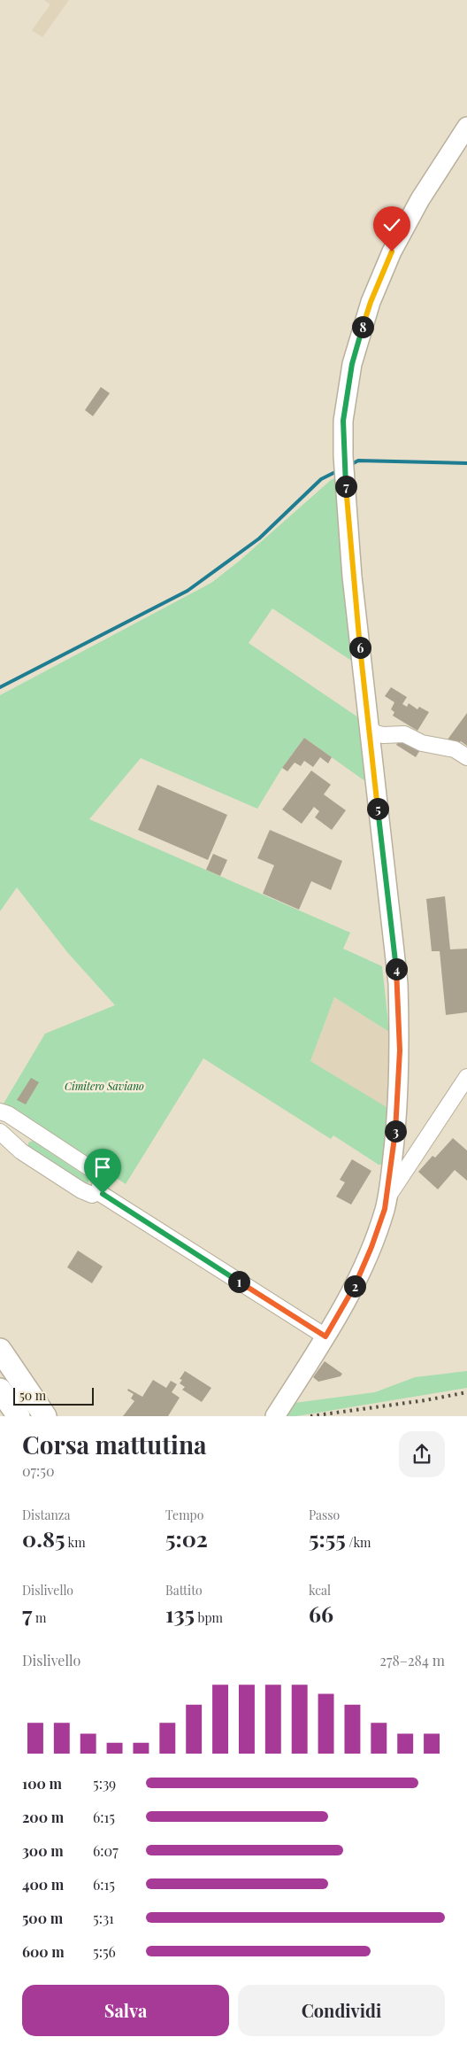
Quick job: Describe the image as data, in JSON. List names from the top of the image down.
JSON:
{
  "parks": ["Cimitero Saviano"],
  "scale_bar": "50 m",
  "page": {
    "pins": [
      "8",
      "7",
      "6",
      "5",
      "4",
      "3",
      "1",
      "2"
    ],
    "scale": "50 m",
    "heading": ["Corsa mattutina", "07:50"],
    "stats": [
      ["Distanza", "0.85 km"],
      ["Tempo", "5:02"],
      ["Passo", "5:55 /km"],
      ["Dislivello", "7 m"],
      ["Battito", "135 bpm"],
      ["kcal", "66"]
    ],
    "chart": ["Dislivello", "278–284 m"],
    "list": [
      {
        "name": "100 m",
        "note": "5:39"
      },
      {
        "name": "200 m",
        "note": "6:15"
      },
      {
        "name": "300 m",
        "note": "6:07"
      },
      {
        "name": "400 m",
        "note": "6:15"
      },
      {
        "name": "500 m",
        "note": "5:31"
      },
      {
        "name": "600 m",
        "note": "5:56"
      }
    ],
    "buttons": ["Salva", "Condividi"]
  }
}
